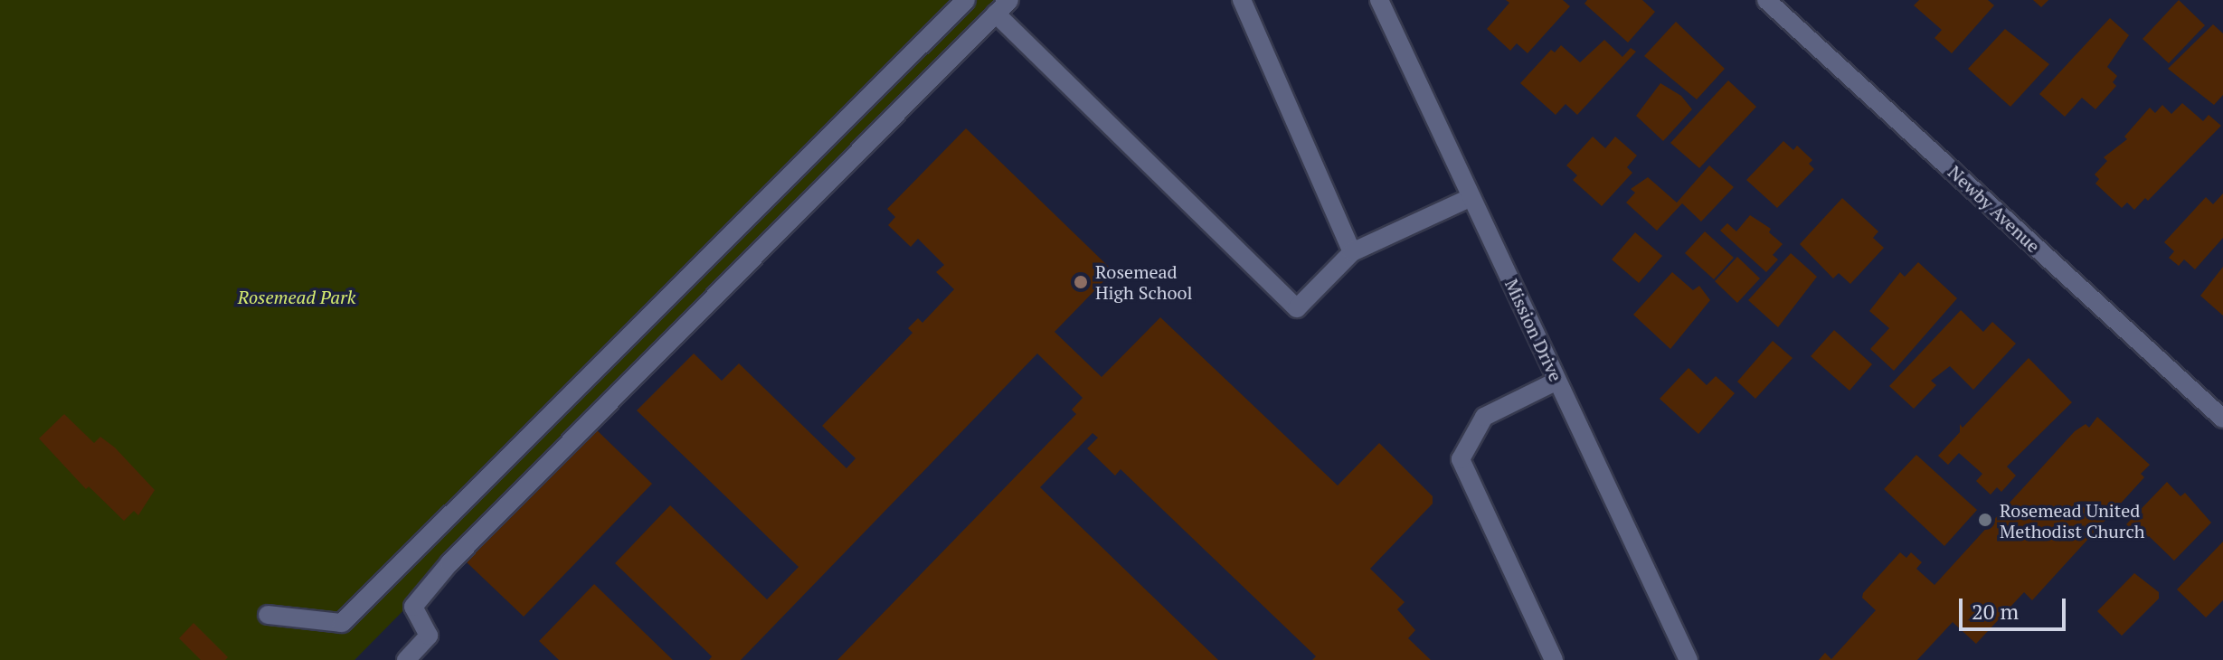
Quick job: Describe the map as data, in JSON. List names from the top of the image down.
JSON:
{
  "streets": {
    "main road": ["Newby Avenue", "Mission Drive"]
  },
  "parks": ["Rosemead Park"],
  "places": ["Rosemead High School", "Rosemead United Methodist Church"],
  "scale_bar": "20 m"
}
